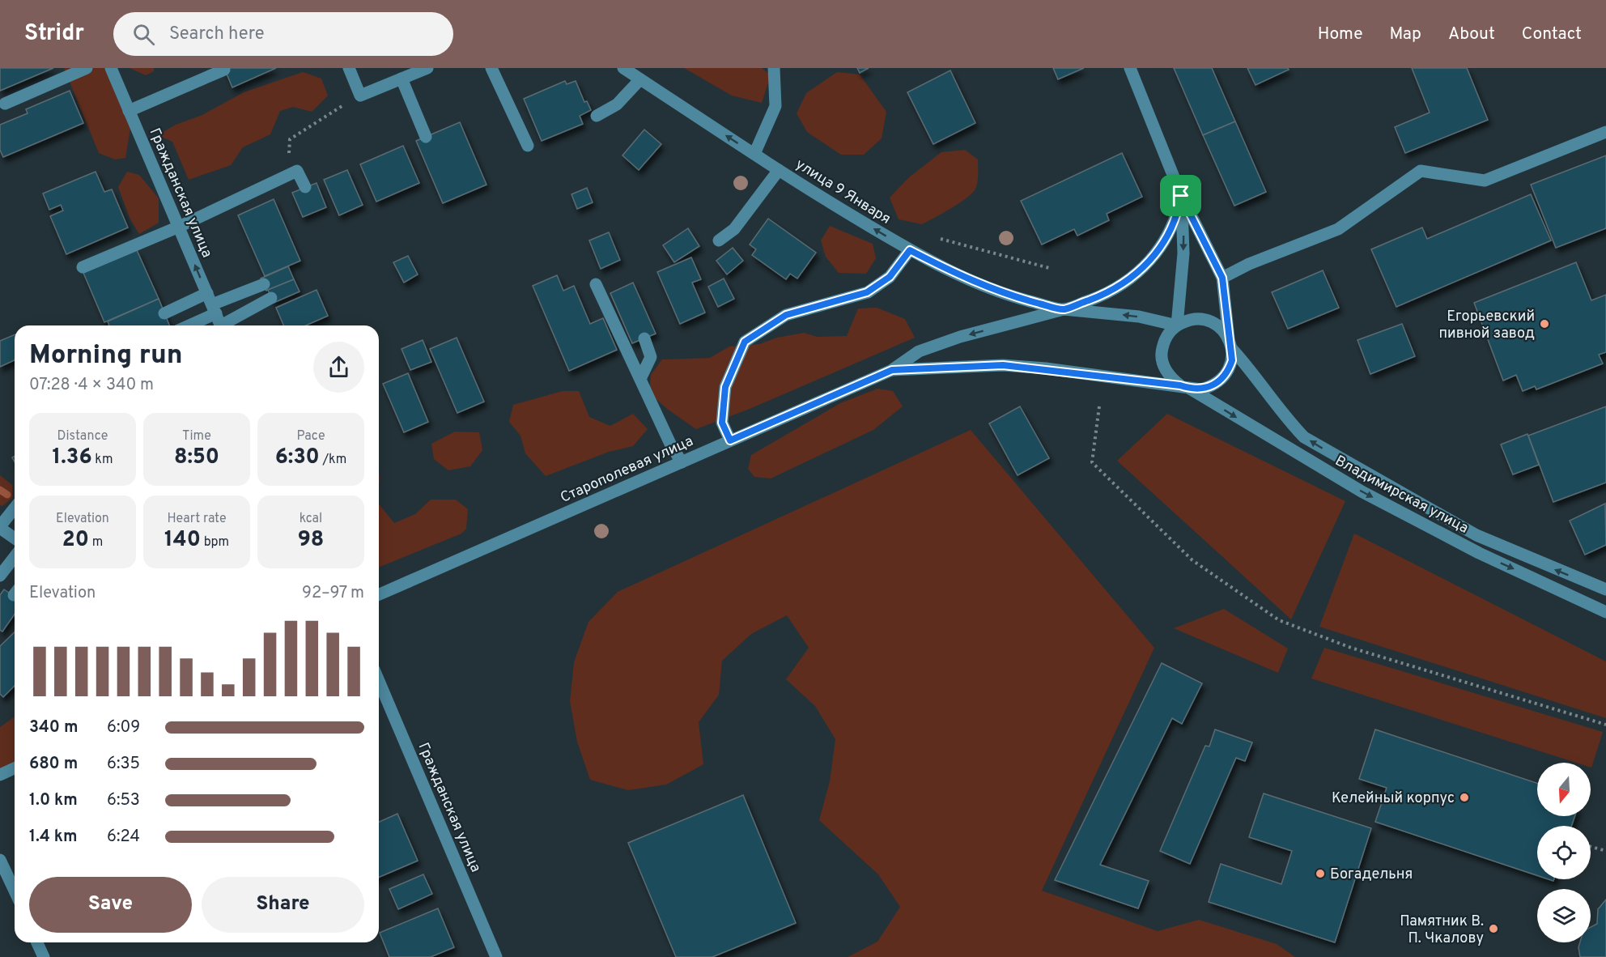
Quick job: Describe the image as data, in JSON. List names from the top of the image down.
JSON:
{
  "streets": {
    "street": [
      "улица 9 Января",
      "Гражданская улица",
      "Старополевая улица",
      "Владимирская улица"
    ]
  },
  "one_way": ["улица 9 Января"],
  "places": [
    "Егорьевский пивной завод",
    "Келейный корпус",
    "Богадельня",
    "Памятник В. П. Чкалову"
  ],
  "north": "bottom",
  "page": {
    "header": "Stridr",
    "search": "Search here",
    "nav": [
      "Home",
      "Map",
      "About",
      "Contact"
    ],
    "heading": ["Morning run", "07:28 · 4 × 340 m"],
    "stats": [
      ["Distance", "1.36 km"],
      ["Time", "8:50"],
      ["Pace", "6:30 /km"],
      ["Elevation", "20 m"],
      ["Heart rate", "140 bpm"],
      ["kcal", "98"]
    ],
    "chart": ["Elevation", "92–97 m"],
    "list": [
      {
        "name": "340 m",
        "note": "6:09"
      },
      {
        "name": "680 m",
        "note": "6:35"
      },
      {
        "name": "1.0 km",
        "note": "6:53"
      },
      {
        "name": "1.4 km",
        "note": "6:24"
      }
    ],
    "buttons": ["Save", "Share"]
  }
}
